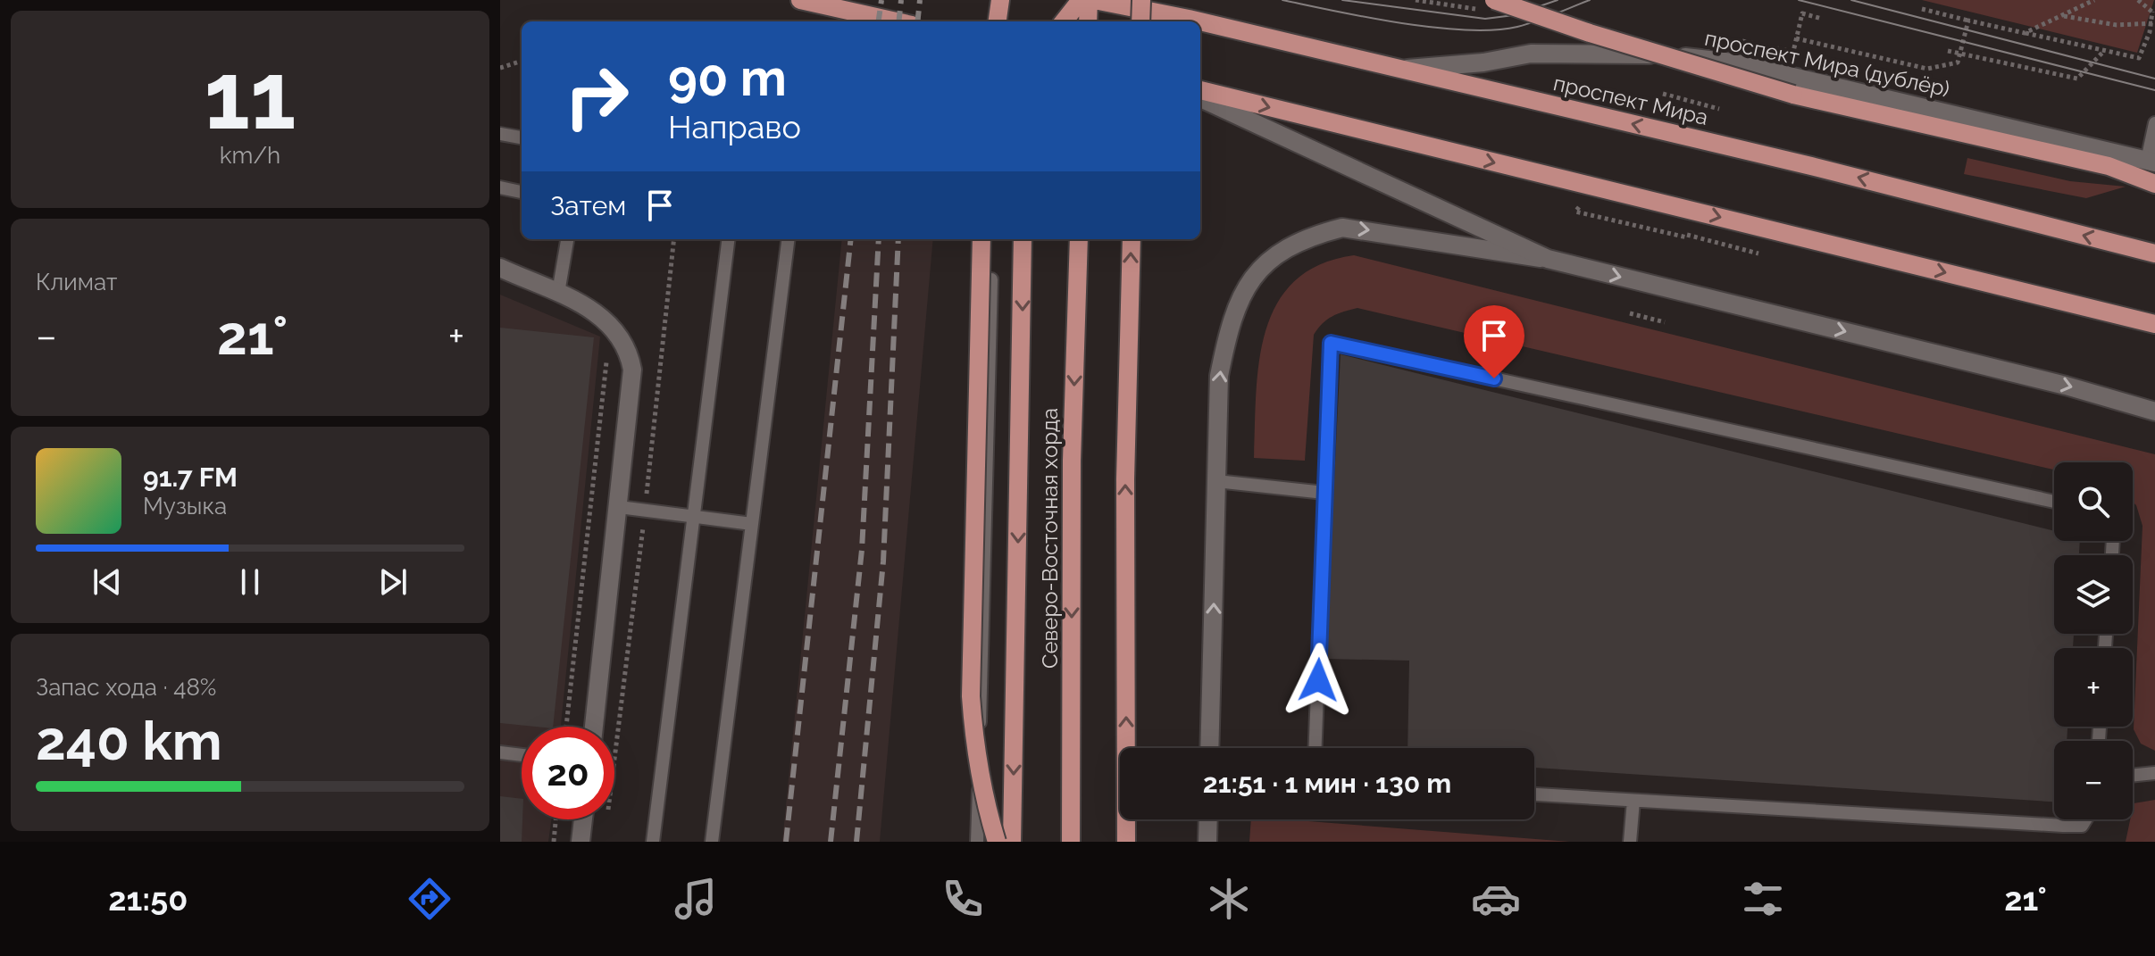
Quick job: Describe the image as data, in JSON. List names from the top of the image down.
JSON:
{
  "streets": {
    "main road": ["проспект Мира (дублёр)", "проспект Мира", "Северо-Восточная хорда"]
  },
  "crossings": [
    ["проспект Мира (дублёр)", "проспект Мира"]
  ],
  "page": {
    "tile": [
      ["11", "km/h"],
      "Климат",
      ["Запас хода · 48%", "240 km"]
    ],
    "turn": ["90 m", "Направо"],
    "then": "Затем",
    "heat": ["−", "21°", "+"],
    "song": ["91.7 FM", "Музыка"],
    "map_buttons": ["+", "−"],
    "limit": "20",
    "trip": "21:51 · 1 мин · 130 m",
    "tabs": ["21:50", "21°"]
  }
}
